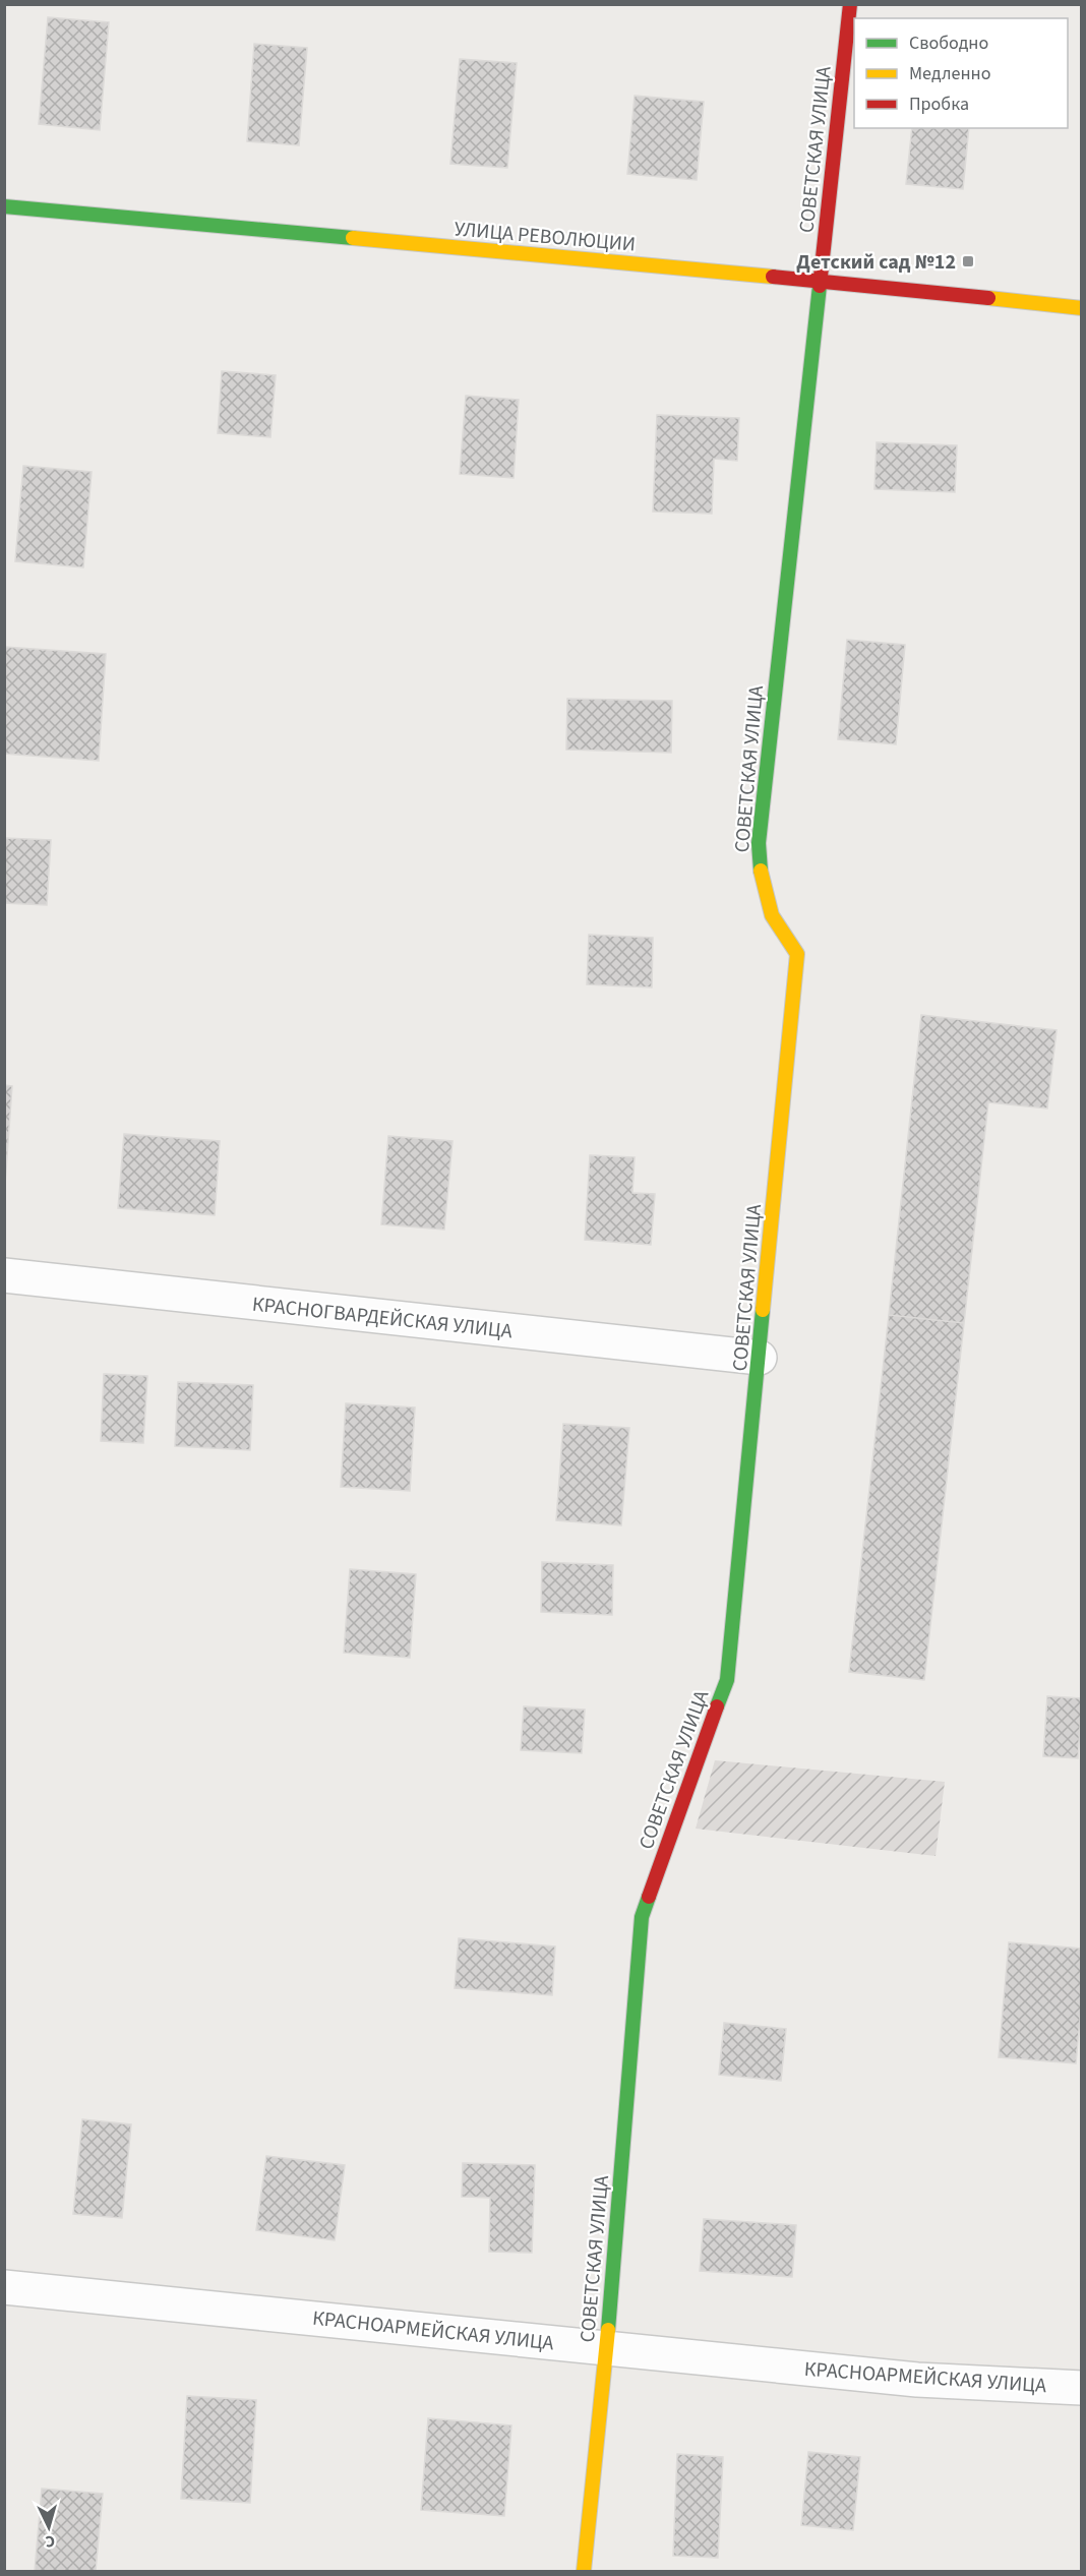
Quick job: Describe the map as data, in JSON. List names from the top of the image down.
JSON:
{
  "streets": {
    "street": [
      "СОВЕТСКАЯ УЛИЦА",
      "УЛИЦА РЕВОЛЮЦИИ",
      "КРАСНОГВАРДЕЙСКАЯ УЛИЦА",
      "КРАСНОАРМЕЙСКАЯ УЛИЦА"
    ]
  },
  "crossings": [
    ["СОВЕТСКАЯ УЛИЦА", "УЛИЦА РЕВОЛЮЦИИ"],
    ["СОВЕТСКАЯ УЛИЦА", "КРАСНОГВАРДЕЙСКАЯ УЛИЦА"],
    ["СОВЕТСКАЯ УЛИЦА", "КРАСНОАРМЕЙСКАЯ УЛИЦА"]
  ],
  "places": {
    "transit": ["Детский сад №12"]
  },
  "legend": ["Свободно", "Медленно", "Пробка"],
  "north": "bottom"
}
